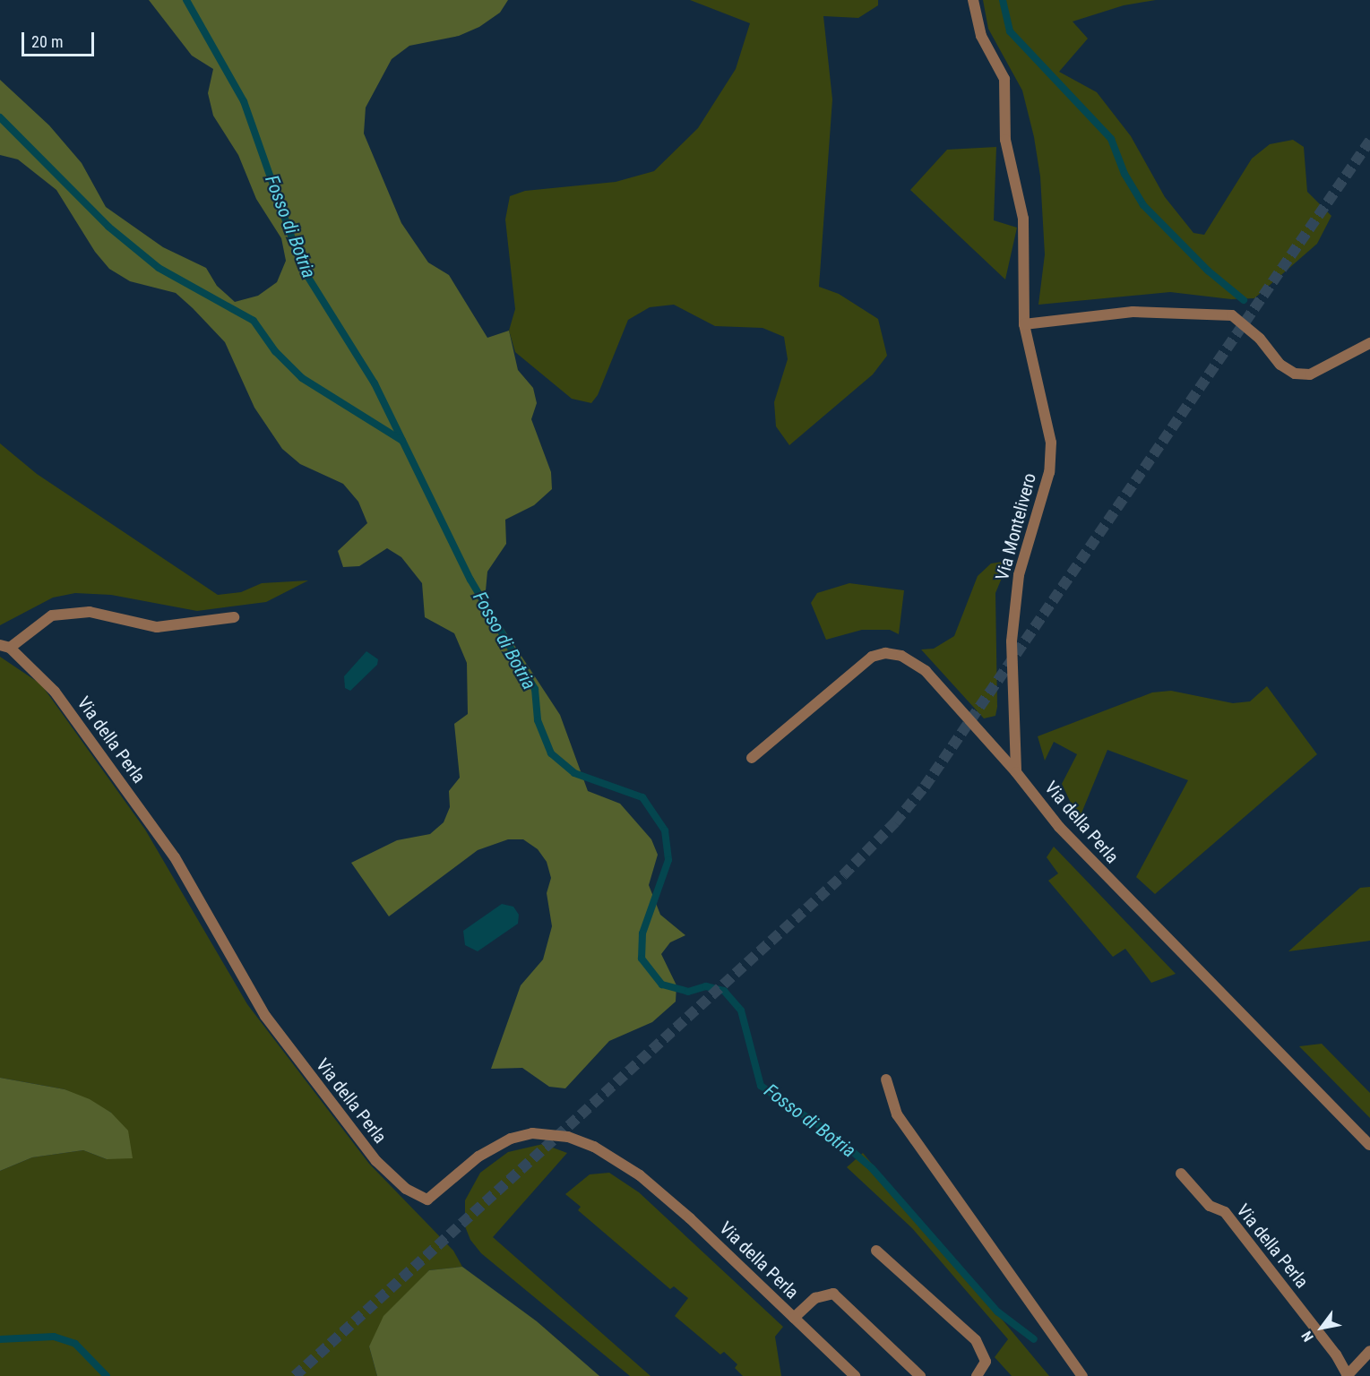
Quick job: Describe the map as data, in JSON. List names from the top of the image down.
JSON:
{
  "streets": {
    "street": ["Via Montelivero", "Via della Perla"]
  },
  "crossings": [
    ["Via Montelivero", "Via della Perla"]
  ],
  "water": ["Fosso di Botria"],
  "scale_bar": "20 m",
  "north": "bottom left"
}
